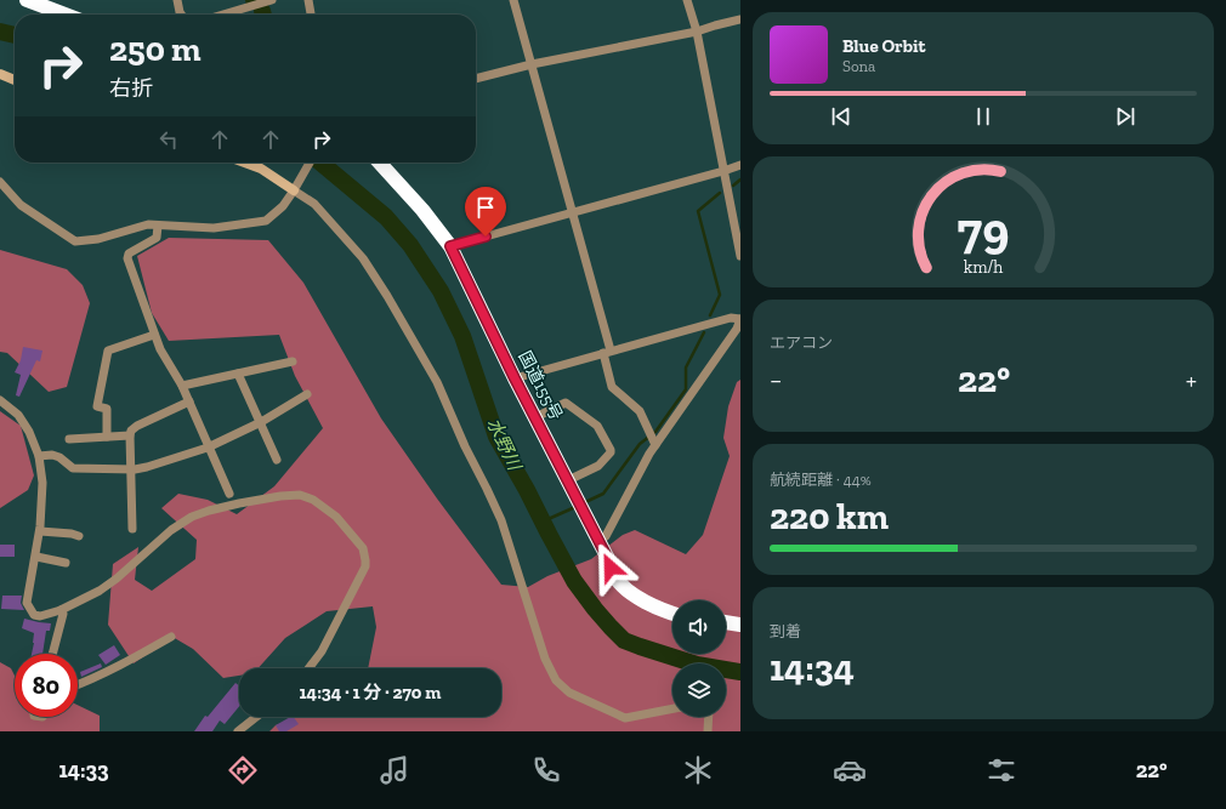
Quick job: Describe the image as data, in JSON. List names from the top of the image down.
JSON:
{
  "streets": {
    "highway": ["国道155号"]
  },
  "water": ["水野川"],
  "page": {
    "turn": ["250 m", "右折"],
    "song": ["Blue Orbit", "Sona"],
    "tile": [
      "エアコン",
      ["航続距離 · 44%", "220 km"],
      ["到着", "14:34"]
    ],
    "heat": ["−", "22°", "+"],
    "limit": "80",
    "trip": "14:34 · 1 分 · 270 m",
    "tabs": ["14:33", "22°"],
    "gauge": ["79", "km/h"]
  }
}
